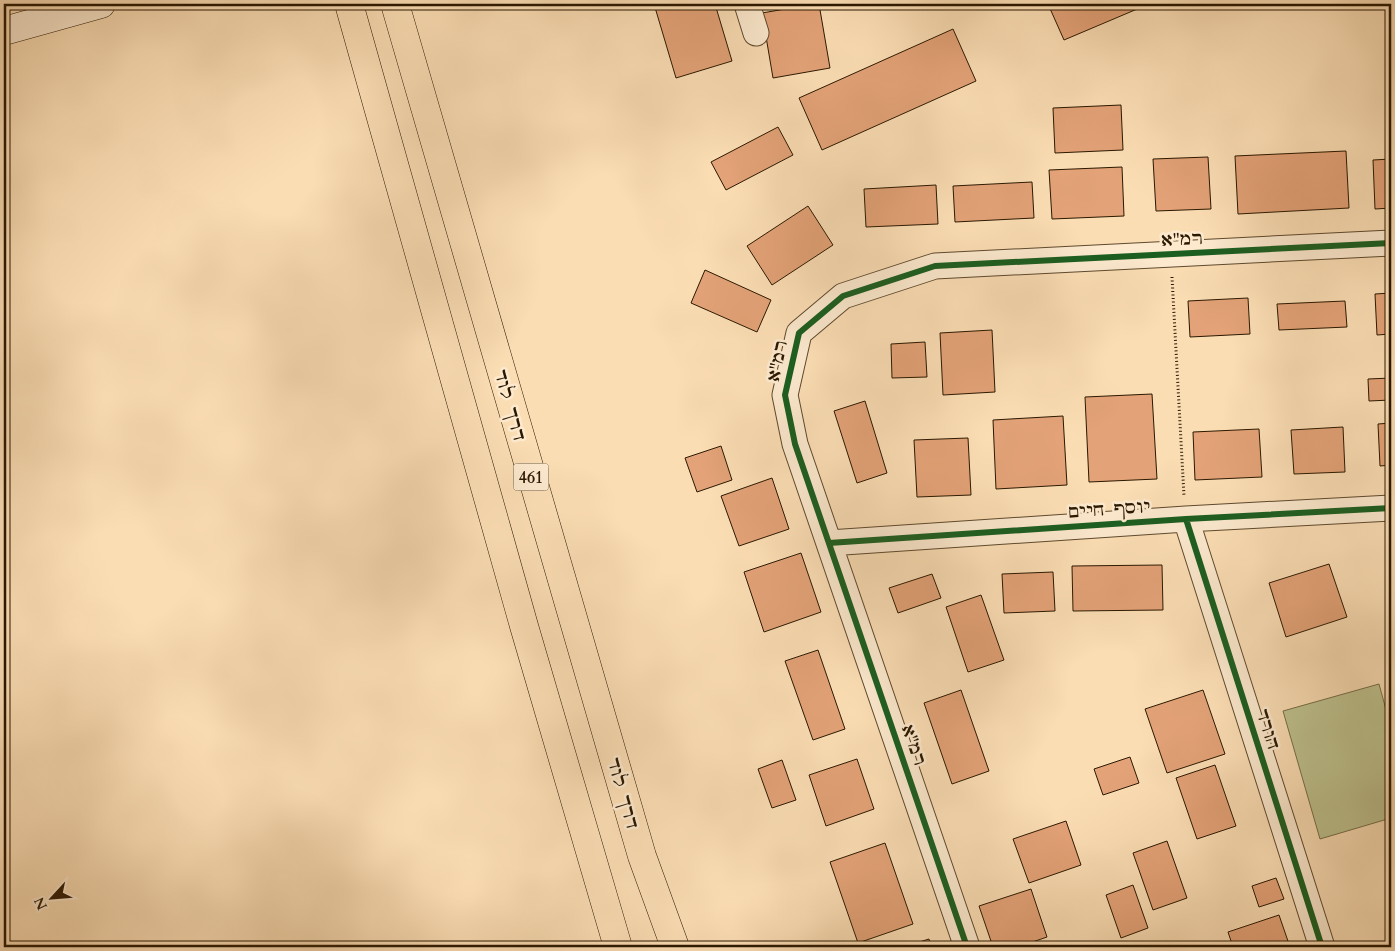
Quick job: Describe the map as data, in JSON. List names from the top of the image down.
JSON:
{
  "streets": {
    "main road": ["דרך לוד", "461"],
    "street": ["רמ\"א", "יוסף חיים", "הורד"]
  },
  "crossings": [
    ["רמ\"א", "יוסף חיים"],
    ["יוסף חיים", "הורד"]
  ],
  "north": "bottom left"
}
